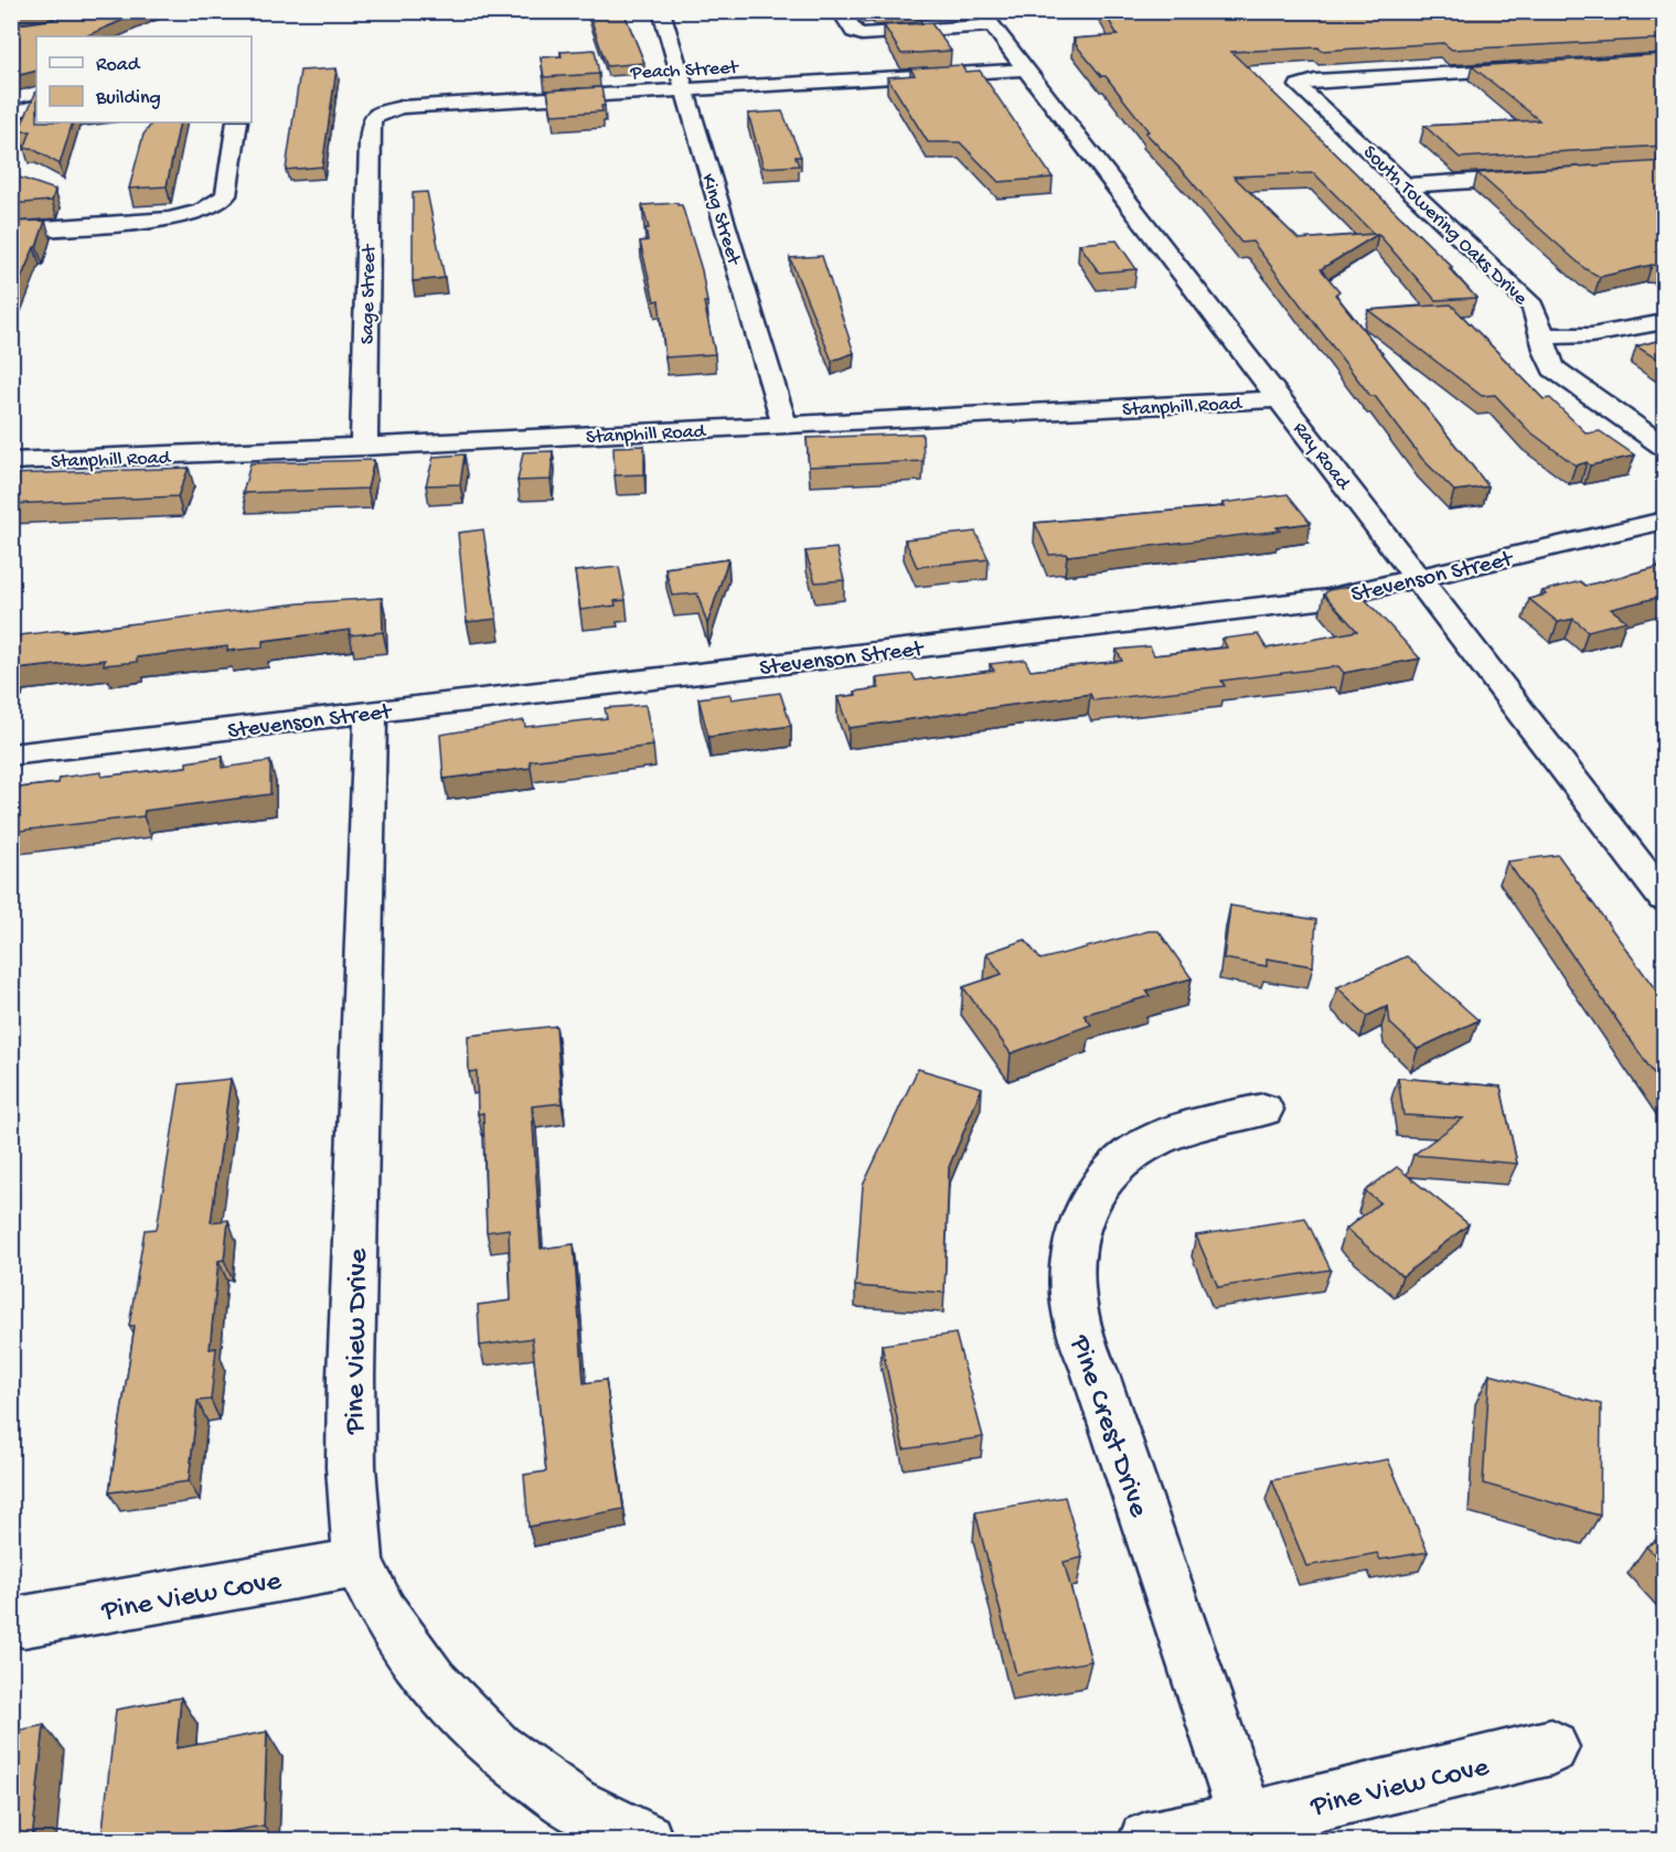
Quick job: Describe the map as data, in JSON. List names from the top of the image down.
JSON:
{
  "streets": {
    "street": [
      "Peach Street",
      "King Street",
      "South Towering Oaks Drive",
      "Sage Street",
      "Stanphill Road",
      "Ray Road",
      "Stevenson Street",
      "Pine View Drive",
      "Pine Crest Drive",
      "Pine View Cove"
    ]
  },
  "crossings": [
    ["Peach Street", "King Street"],
    ["Peach Street", "Sage Street"],
    ["Peach Street", "Ray Road"],
    ["King Street", "Stanphill Road"],
    ["Sage Street", "Stanphill Road"],
    ["Stanphill Road", "Ray Road"],
    ["Ray Road", "Stevenson Street"],
    ["Stevenson Street", "Pine View Drive"],
    ["Pine View Drive", "Pine View Cove"],
    ["Pine Crest Drive", "Pine View Cove"]
  ],
  "legend": ["Road", "Building"]
}
